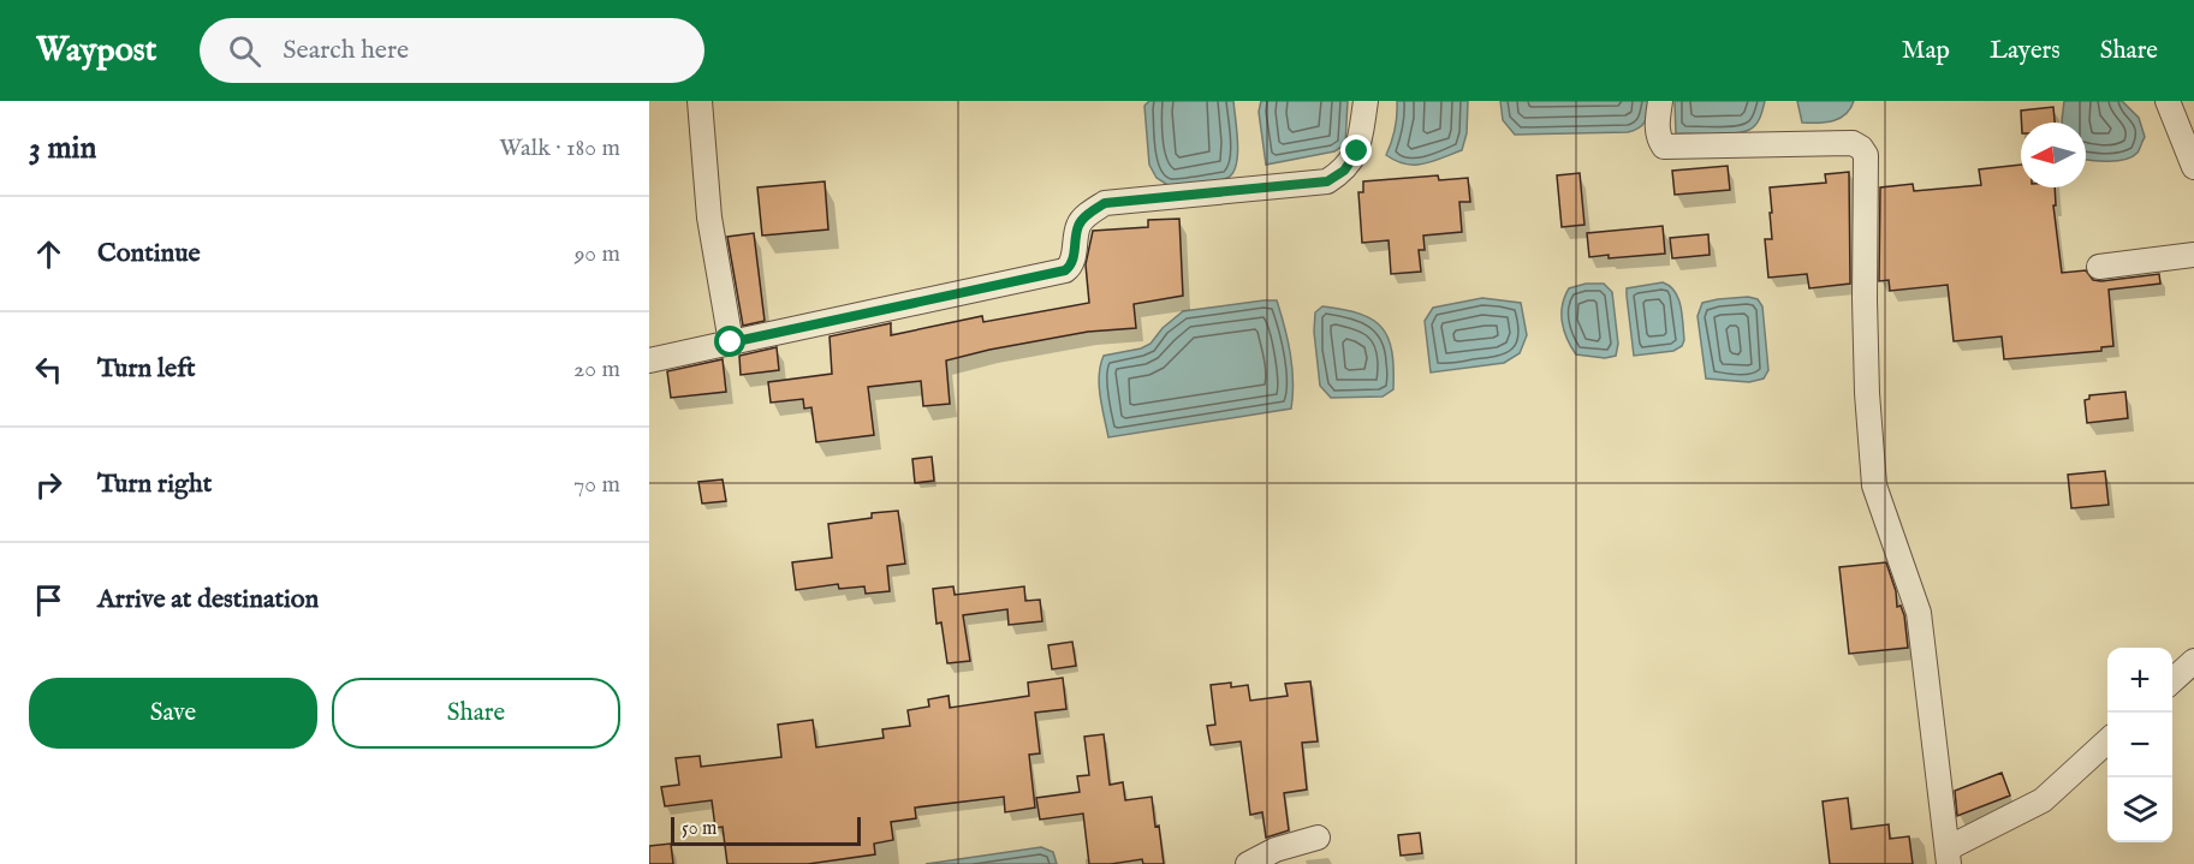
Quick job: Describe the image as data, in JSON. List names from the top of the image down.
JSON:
{
  "scale_bar": "50 m",
  "north": "left",
  "page": {
    "header": "Waypost",
    "search": "Search here",
    "nav": ["Map", "Layers", "Share"],
    "heading": ["3 min", "Walk · 180 m"],
    "list": [
      ["Continue", "90 m"],
      ["Turn left", "20 m"],
      ["Turn right", "70 m"],
      "Arrive at destination"
    ],
    "map_buttons": ["+", "−"],
    "buttons": ["Save", "Share"],
    "scale": "50 m"
  }
}
